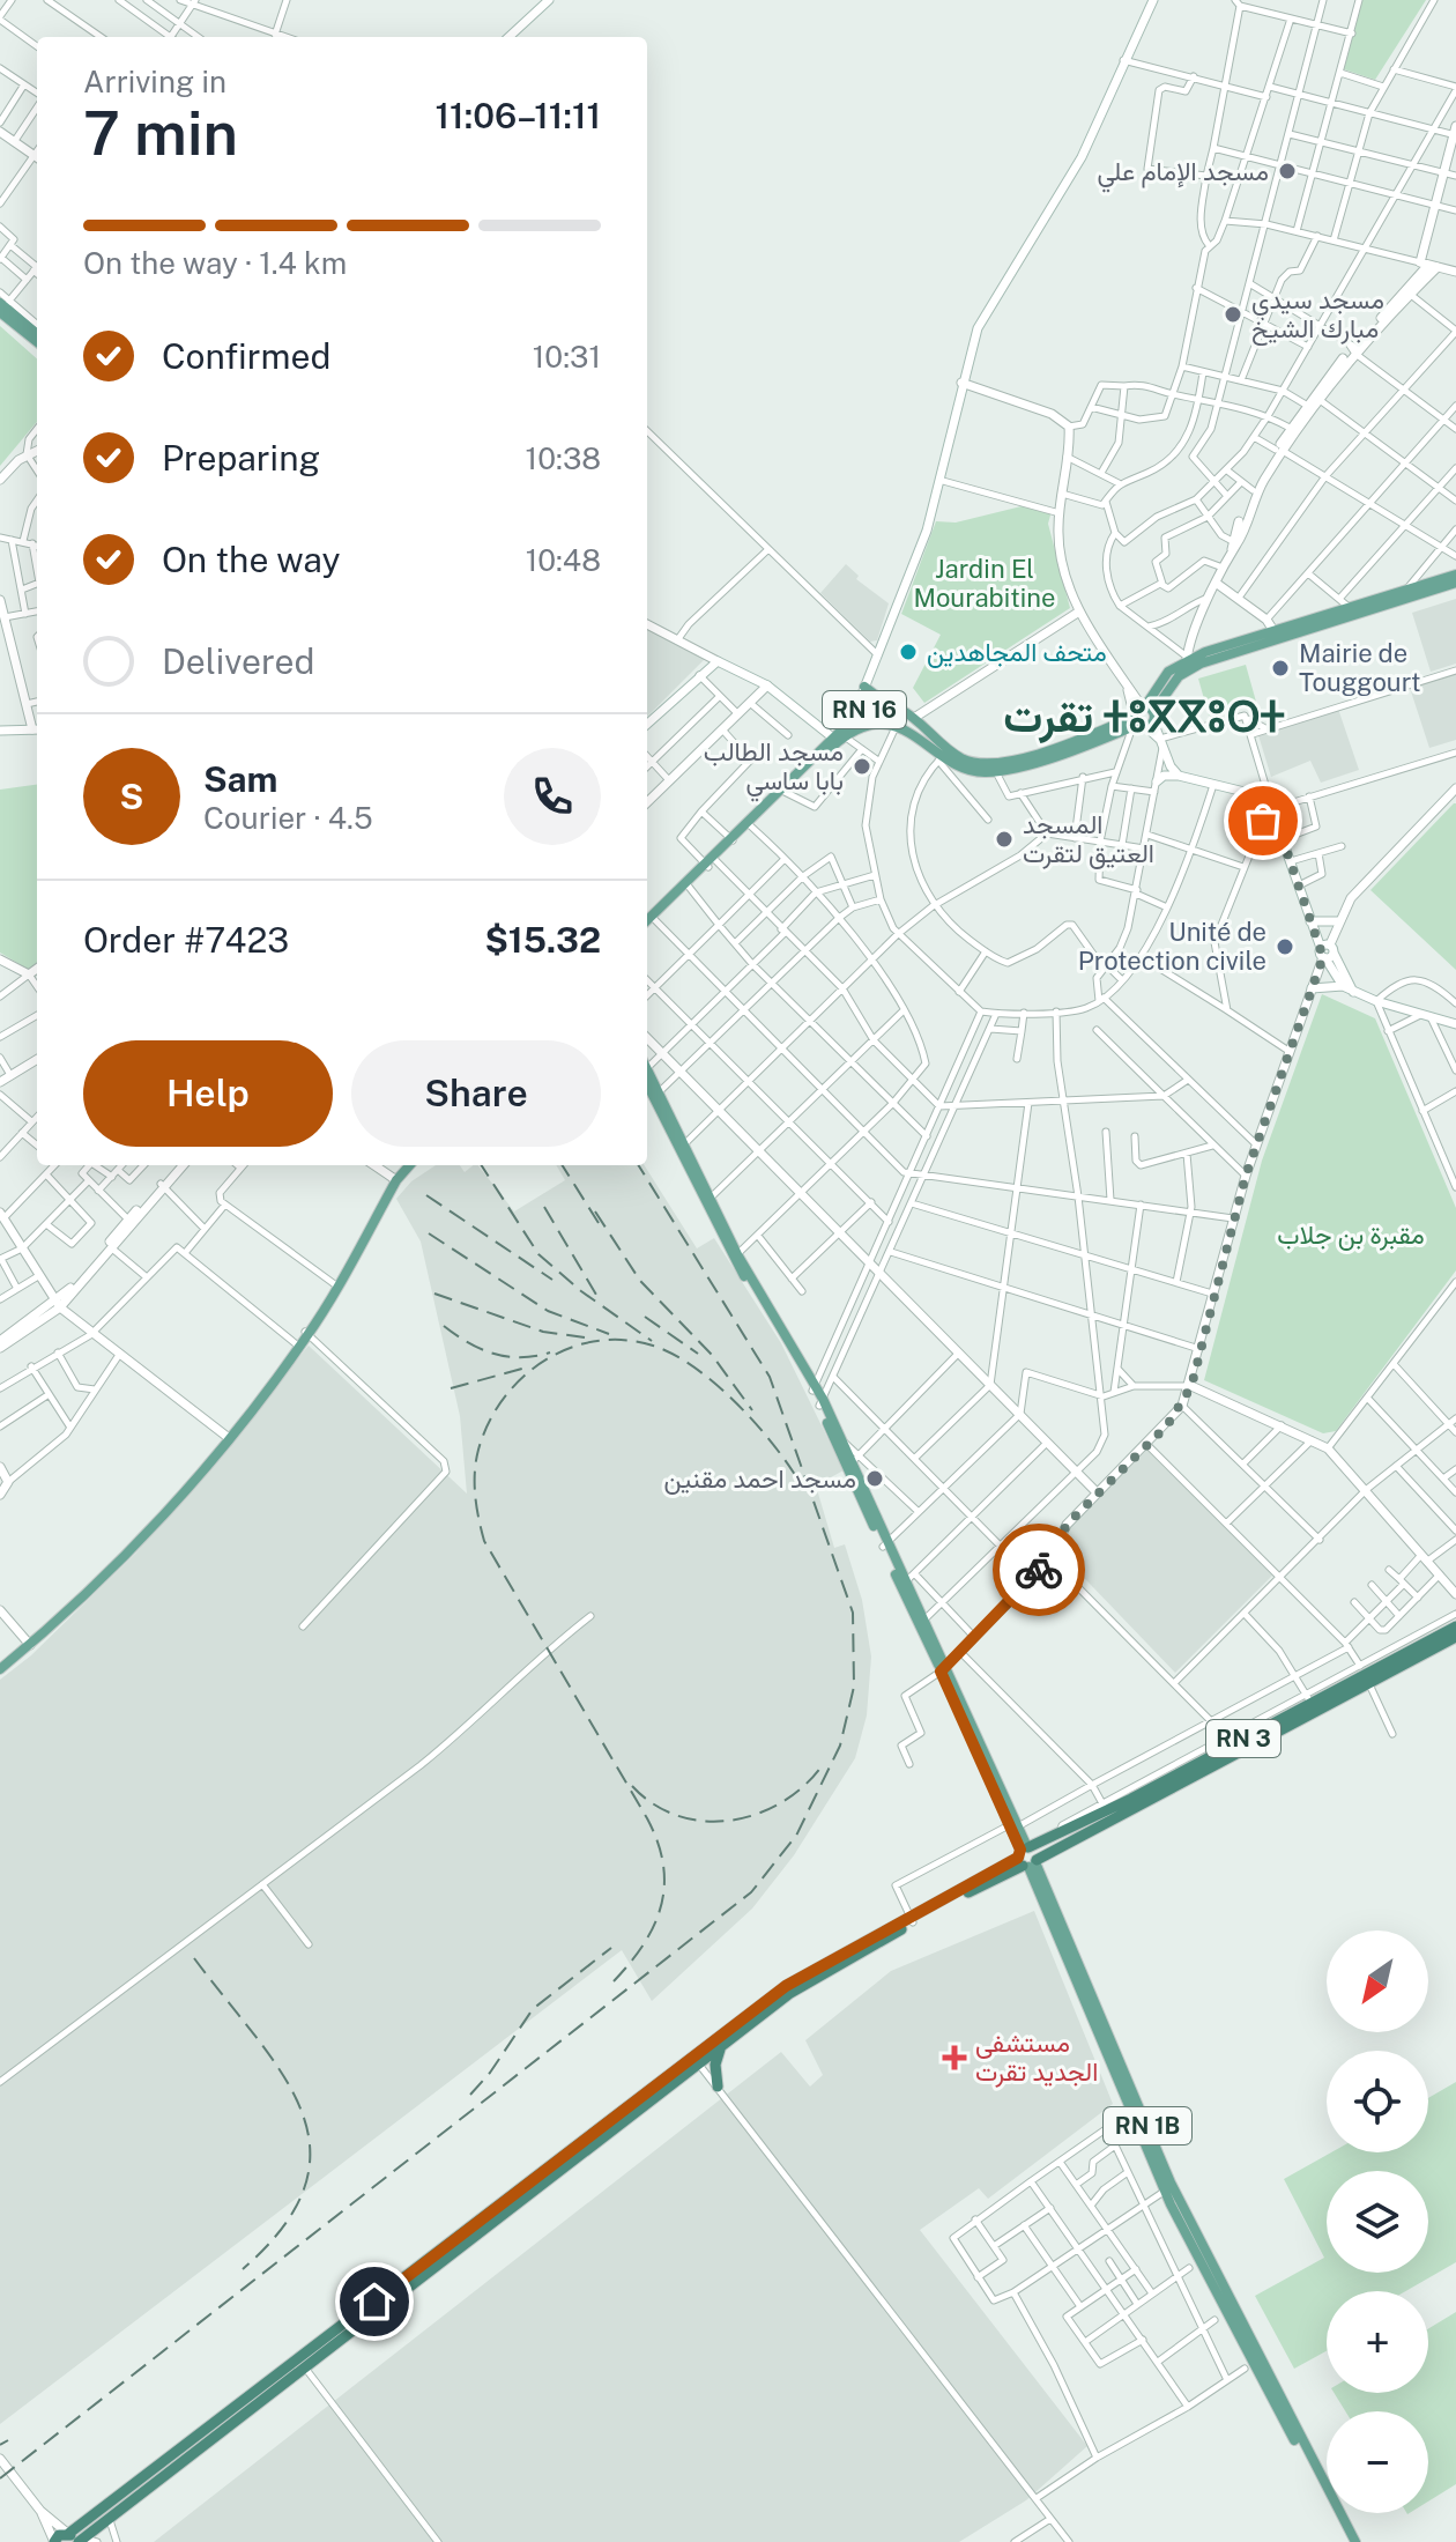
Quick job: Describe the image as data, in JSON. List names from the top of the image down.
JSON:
{
  "streets": {
    "highway": ["RN 3"],
    "main road": ["RN 16", "RN 1B"]
  },
  "crossings": [
    ["RN 3", "RN 1B"]
  ],
  "districts": ["تقرت ⵜⵓⴳⴳⵓⵔⵜ"],
  "parks": ["Jardin El Mourabitine", "مقبرة بن جلاب"],
  "places": {
    "other": [
      "مسجد الإمام علي",
      "مسجد سيدي مبارك الشيخ",
      "متحف المجاهدين",
      "Mairie de Touggourt",
      "مسجد الطالب بابا ساسي",
      "المسجد العتيق لتقرت",
      "Unité de Protection civile",
      "مسجد احمد مقنين"
    ],
    "health": ["مستشفى الجديد تقرت"]
  },
  "north": "bottom left",
  "page": {
    "heading": ["7 min", "Arriving in", "11:06–11:11"],
    "panel": [
      "Sam",
      "Courier · 4.5",
      "Order #7423",
      "$15.32"
    ],
    "bar": "On the way · 1.4 km",
    "list": [
      ["Confirmed", "10:31"],
      ["Preparing", "10:38"],
      ["On the way", "10:48"],
      "Delivered"
    ],
    "round": "S",
    "buttons": ["Help", "Share"],
    "map_buttons": ["+", "−"]
  }
}
